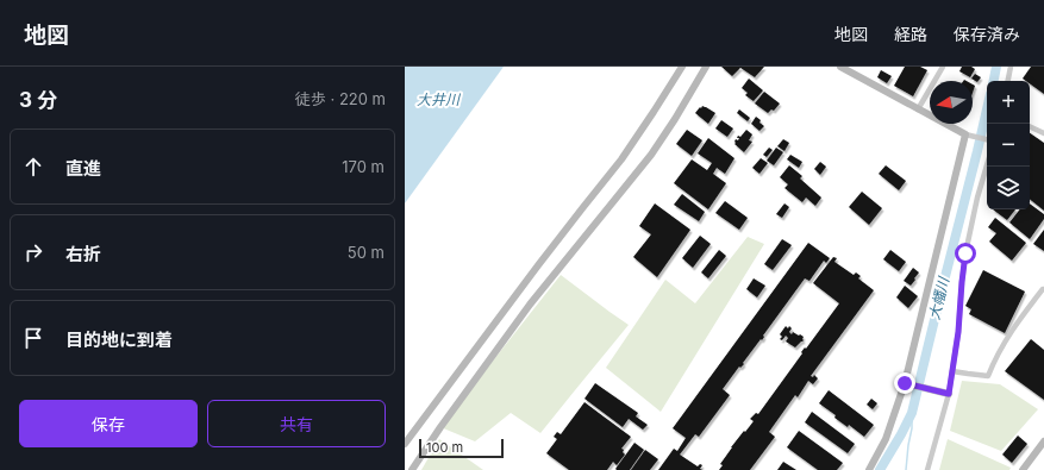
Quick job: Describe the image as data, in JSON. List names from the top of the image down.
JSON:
{
  "water": ["大井川", "大幡川"],
  "scale_bar": "100 m",
  "north": "left",
  "page": {
    "header": "地図",
    "nav": ["地図", "経路", "保存済み"],
    "heading": ["3 分", "徒歩 · 220 m"],
    "map_buttons": ["+", "−"],
    "list": [
      ["直進", "170 m"],
      ["右折", "50 m"],
      "目的地に到着"
    ],
    "buttons": ["保存", "共有"],
    "scale": "100 m"
  }
}
